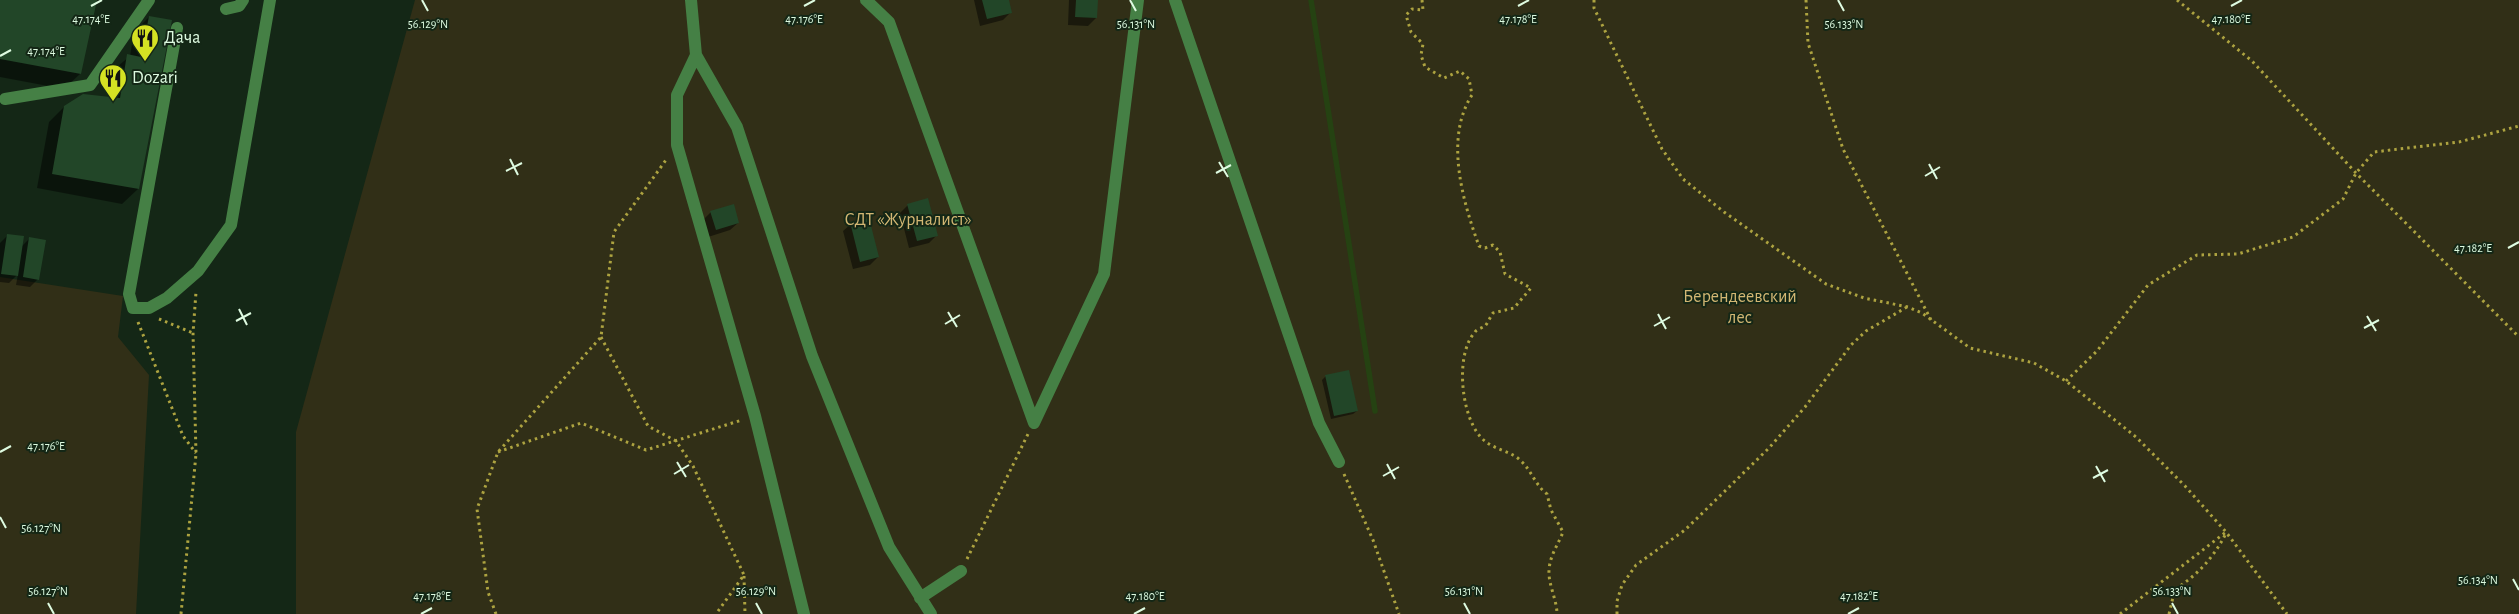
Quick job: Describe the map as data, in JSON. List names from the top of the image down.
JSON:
{
  "parks": ["СДТ «Журналист»", "Берендеевский лес"],
  "places": {
    "restaurant": ["Дача", "Dozari"]
  },
  "coordinates": [
    "47.174°E",
    "47.176°E",
    "47.178°E",
    "47.180°E",
    "56.129°N",
    "56.131°N",
    "56.133°N",
    "47.182°E",
    "56.127°N",
    "56.134°N"
  ]
}
